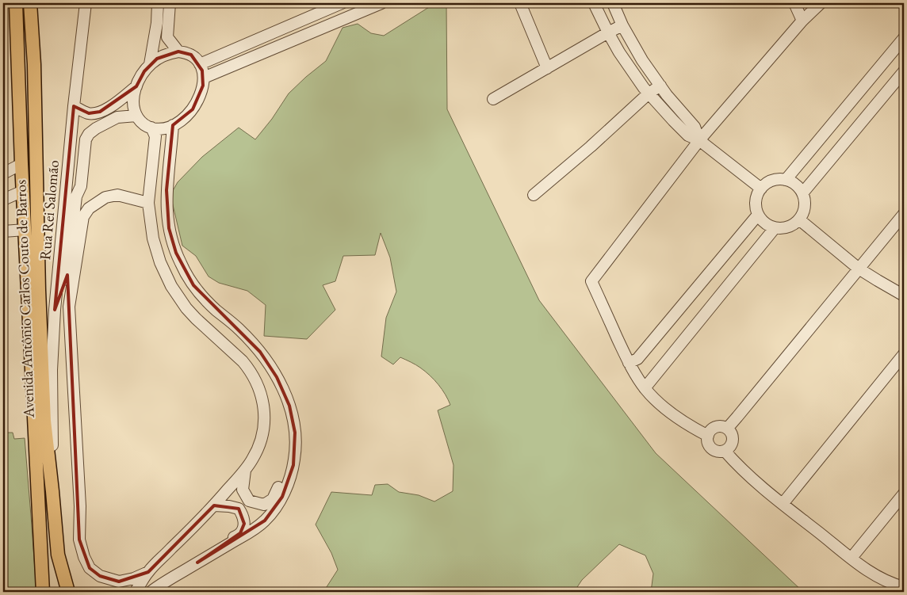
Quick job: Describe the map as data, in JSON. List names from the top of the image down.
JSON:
{
  "streets": {
    "main road": ["Avenida Antônio Carlos Couto de Barros"],
    "street": ["Rua Rei Salomão"]
  },
  "crossings": [
    ["Rua Rei Salomão", "Avenida Antônio Carlos Couto de Barros"]
  ]
}
